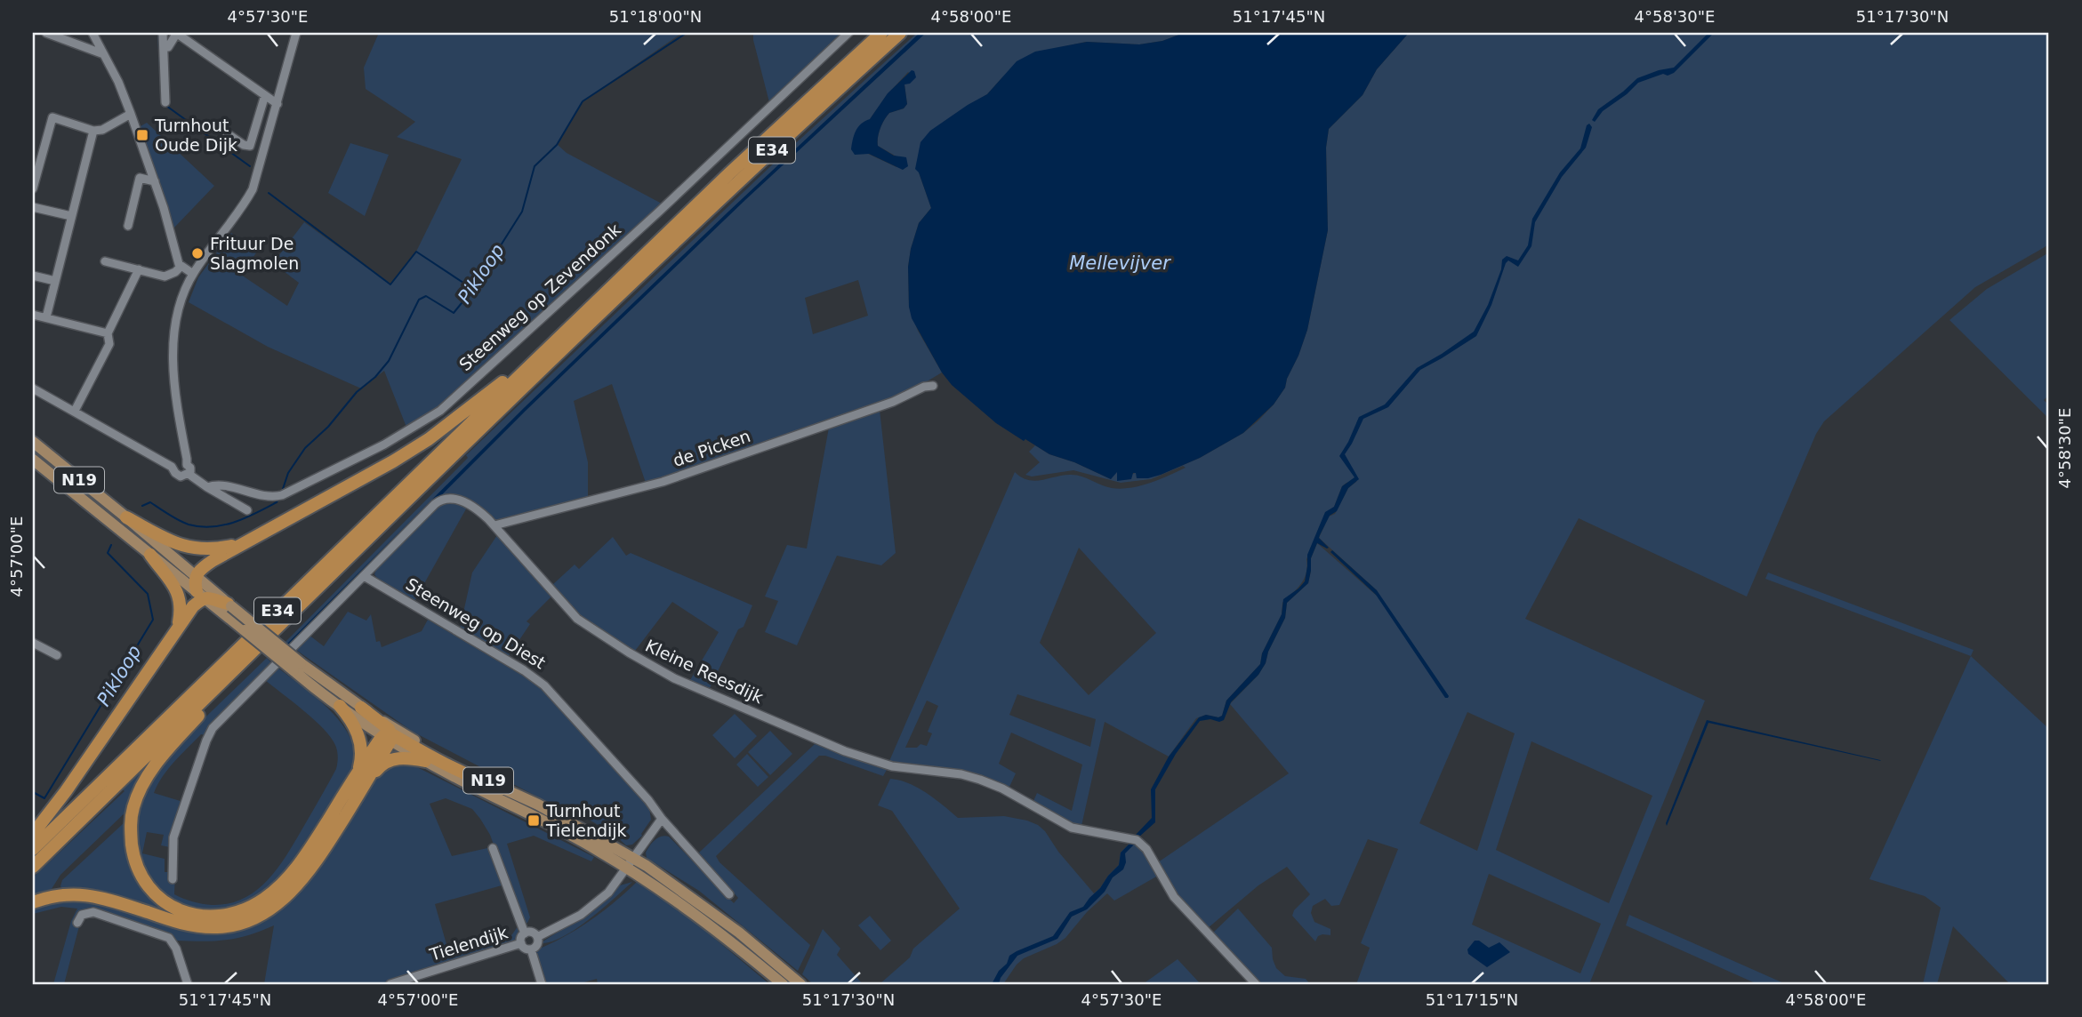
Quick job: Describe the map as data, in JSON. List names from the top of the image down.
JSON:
{
  "streets": {
    "highway": ["E34"],
    "main road": ["N19"],
    "street": [
      "Steenweg op Zevendonk",
      "de Picken",
      "Steenweg op Diest",
      "Kleine Reesdijk",
      "Tielendijk"
    ]
  },
  "crossings": [
    ["de Picken", "Kleine Reesdijk"],
    ["Steenweg op Diest", "Kleine Reesdijk"]
  ],
  "water": ["Mellevijver", "Pikloop"],
  "places": {
    "transit": ["Turnhout Oude Dijk", "Turnhout Tielendijk"],
    "other": ["Frituur De Slagmolen"]
  },
  "coordinates": [
    "4°57'30\"E",
    "51°18'00\"N",
    "4°58'00\"E",
    "51°17'45\"N",
    "4°58'30\"E",
    "51°17'30\"N",
    "4°57'00\"E",
    "51°17'15\"N"
  ]
}
